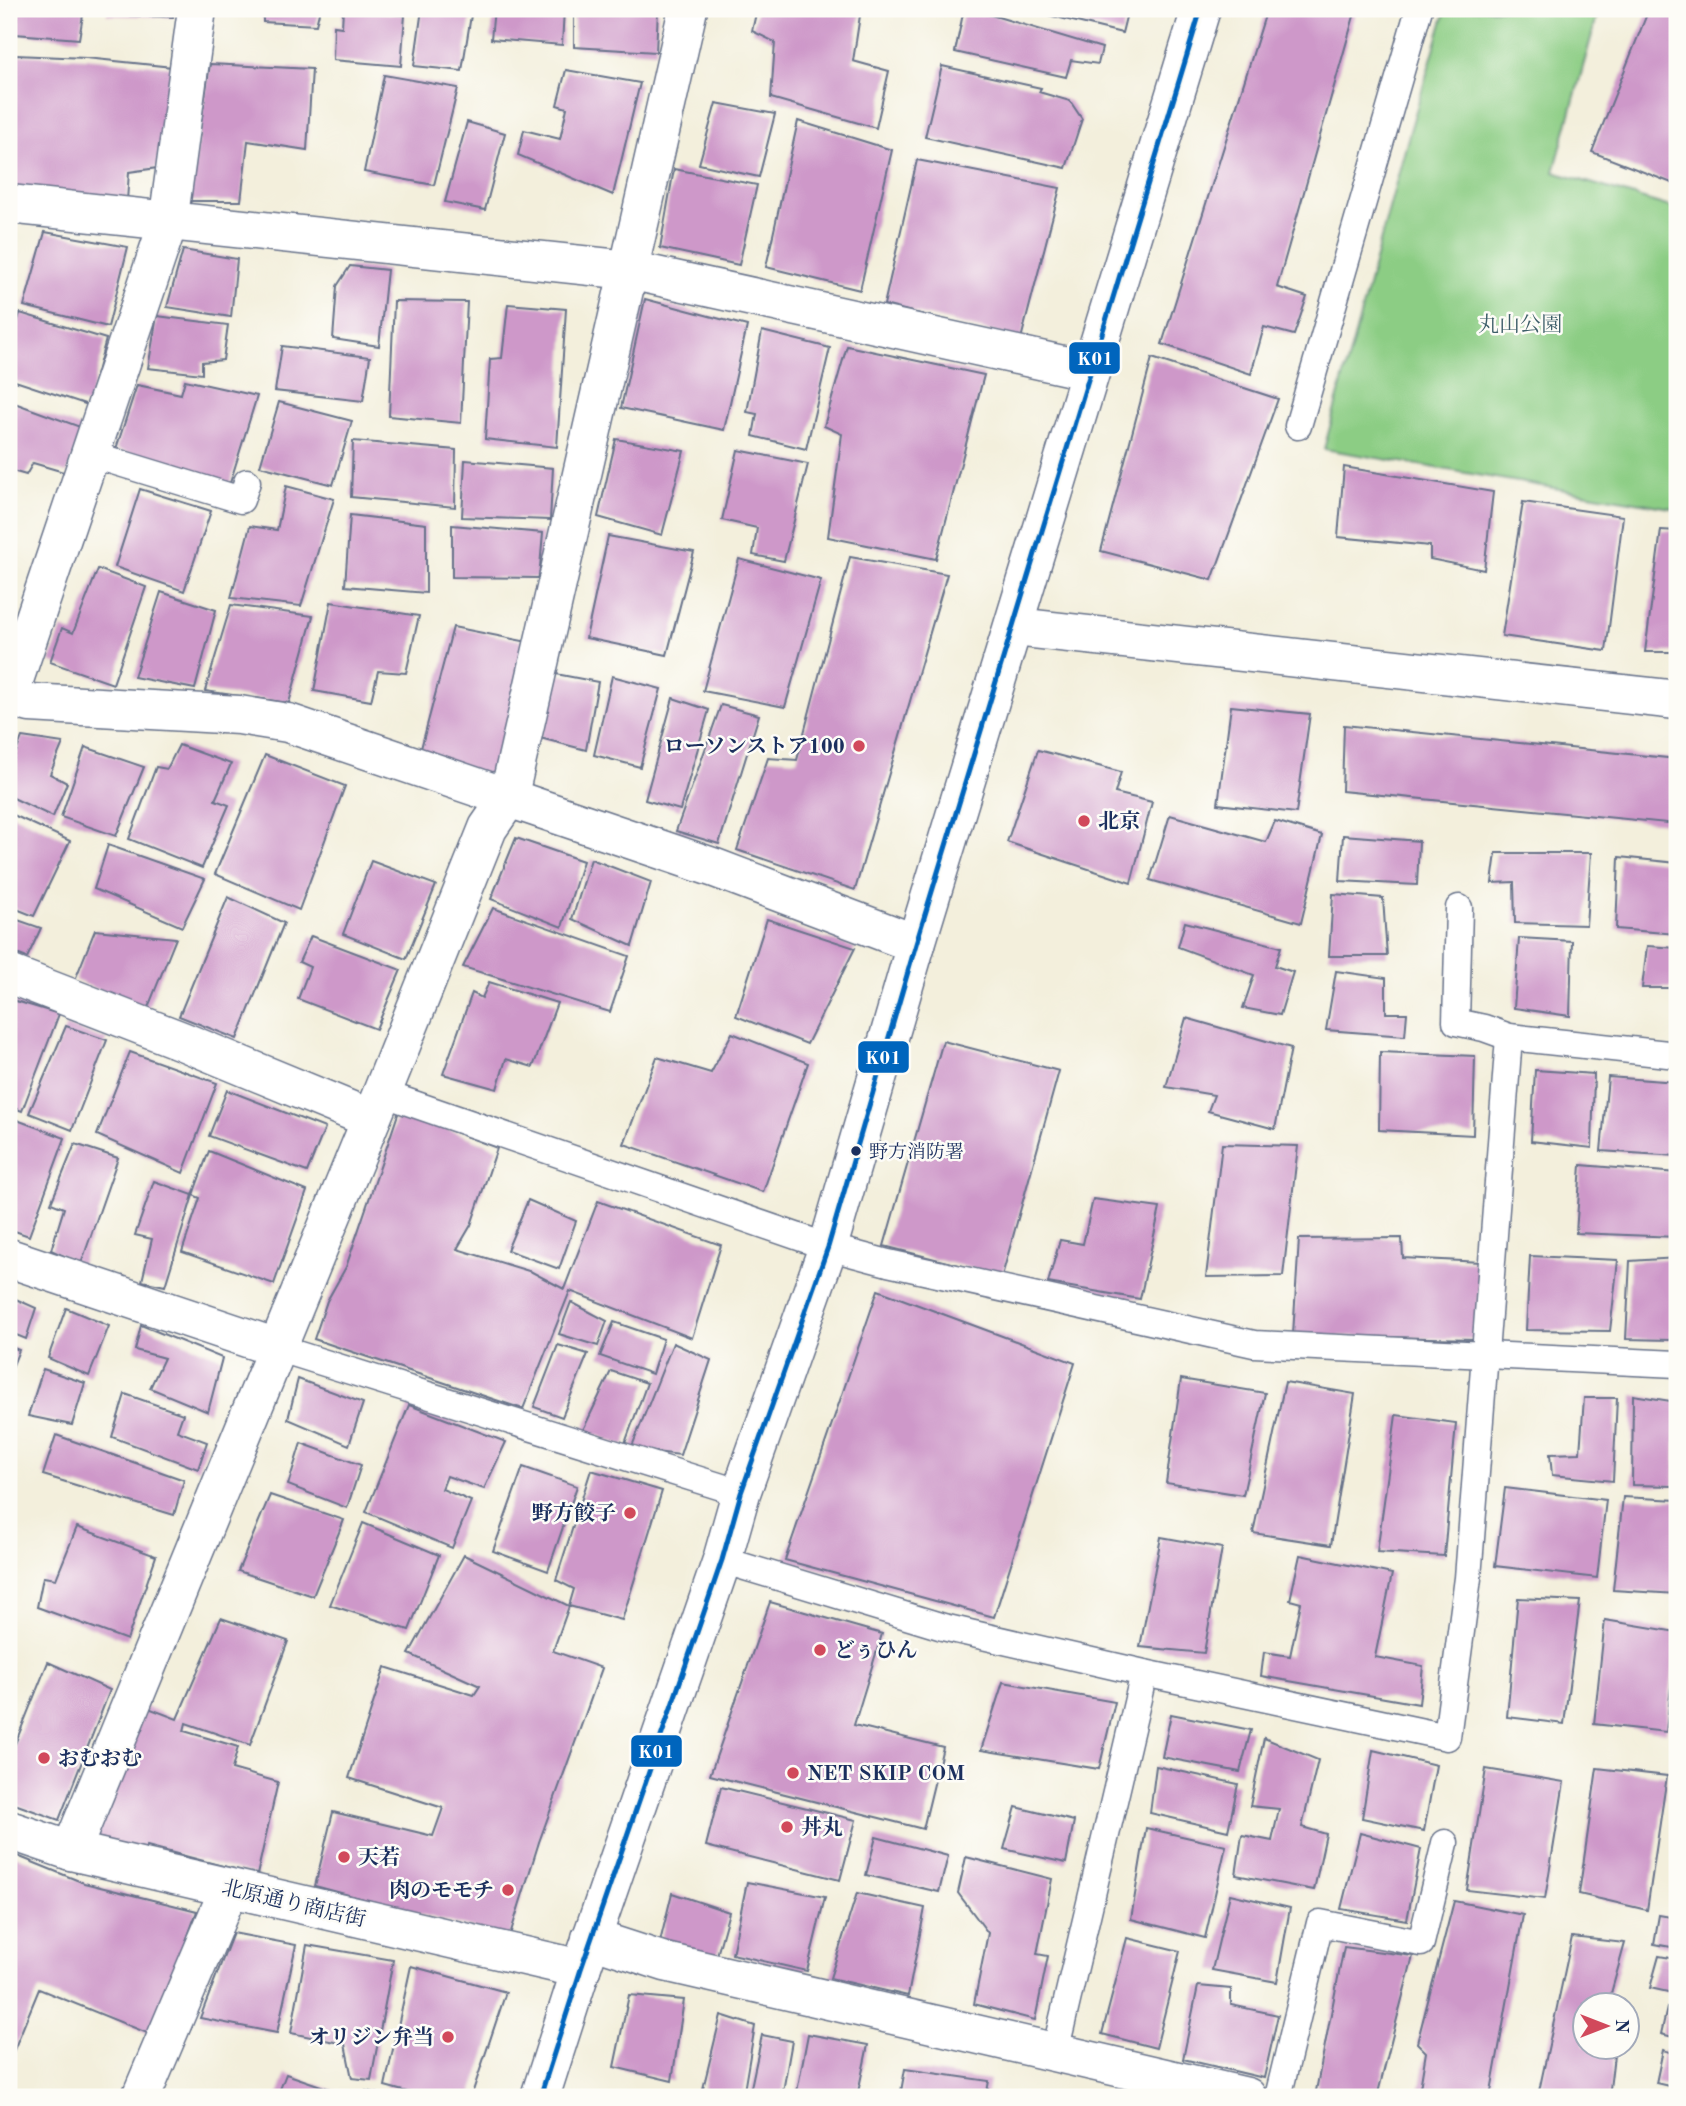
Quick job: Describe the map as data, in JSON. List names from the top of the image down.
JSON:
{
  "streets": {
    "street": ["北原通り商店街"]
  },
  "parks": ["丸山公園"],
  "places": [
    "ローソンストア100",
    "北京",
    "野方消防署",
    "野方餃子",
    "どぅひん",
    "おむおむ",
    "NET SKIP COM",
    "丼丸",
    "天若",
    "肉のモモチ",
    "オリジン弁当"
  ],
  "lines": ["transit line K01"],
  "north": "right"
}
